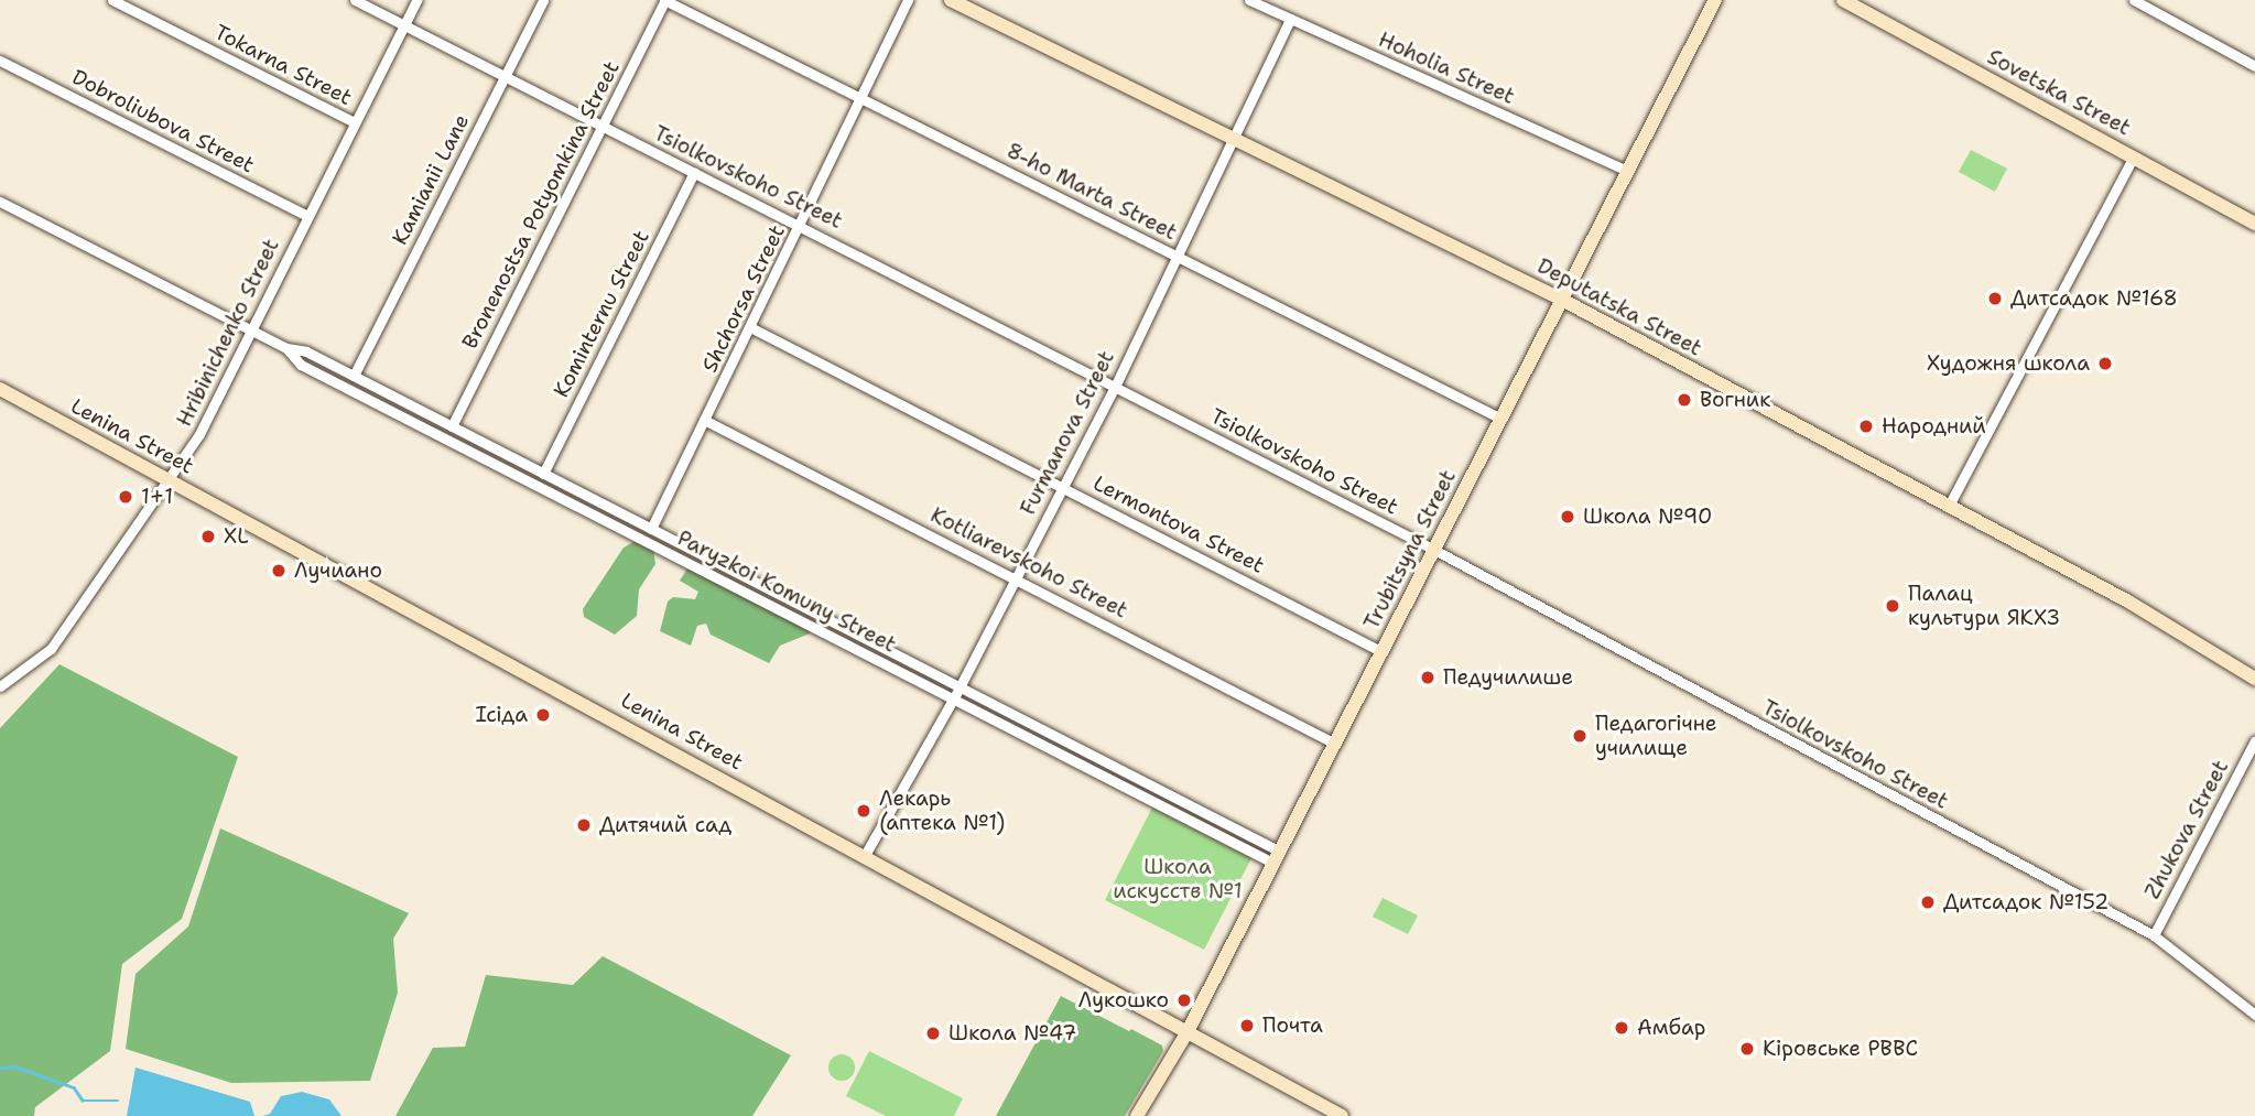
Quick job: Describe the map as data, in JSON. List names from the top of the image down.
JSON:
{
  "streets": {
    "street": [
      "Tokarna Street",
      "Hoholia Street",
      "Sovetska Street",
      "Dobroliubova Street",
      "Tsiolkovskoho Street",
      "Kamianii Lane",
      "8-ho Marta Street",
      "Bronenostsa Potyomkina Street",
      "Shchorsa Street",
      "Deputatska Street",
      "Kominternu Street",
      "Hribinichenko Street",
      "Furmanova Street",
      "Lenina Street",
      "Lermontova Street",
      "Trubitsyna Street",
      "Kotliarevskoho Street",
      "Paryzkoi Komuny Street",
      "Zhukova Street"
    ]
  },
  "crossings": [
    ["Tokarna Street", "Hribinichenko Street"],
    ["Hoholia Street", "Furmanova Street"],
    ["Hoholia Street", "Trubitsyna Street"],
    ["Dobroliubova Street", "Hribinichenko Street"],
    ["Tsiolkovskoho Street", "Kamianii Lane"],
    ["Tsiolkovskoho Street", "Bronenostsa Potyomkina Street"],
    ["Tsiolkovskoho Street", "Shchorsa Street"],
    ["Tsiolkovskoho Street", "Kominternu Street"],
    ["Tsiolkovskoho Street", "Hribinichenko Street"],
    ["Tsiolkovskoho Street", "Furmanova Street"],
    ["Tsiolkovskoho Street", "Trubitsyna Street"],
    ["Tsiolkovskoho Street", "Zhukova Street"],
    ["Kamianii Lane", "Paryzkoi Komuny Street"],
    ["8-ho Marta Street", "Bronenostsa Potyomkina Street"],
    ["8-ho Marta Street", "Shchorsa Street"],
    ["8-ho Marta Street", "Furmanova Street"],
    ["8-ho Marta Street", "Trubitsyna Street"],
    ["Bronenostsa Potyomkina Street", "Paryzkoi Komuny Street"],
    ["Shchorsa Street", "Lermontova Street"],
    ["Shchorsa Street", "Kotliarevskoho Street"],
    ["Shchorsa Street", "Paryzkoi Komuny Street"],
    ["Deputatska Street", "Furmanova Street"],
    ["Deputatska Street", "Trubitsyna Street"],
    ["Kominternu Street", "Paryzkoi Komuny Street"],
    ["Hribinichenko Street", "Lenina Street"],
    ["Hribinichenko Street", "Paryzkoi Komuny Street"],
    ["Furmanova Street", "Lenina Street"],
    ["Furmanova Street", "Lermontova Street"],
    ["Furmanova Street", "Kotliarevskoho Street"],
    ["Furmanova Street", "Paryzkoi Komuny Street"],
    ["Lenina Street", "Trubitsyna Street"],
    ["Lermontova Street", "Trubitsyna Street"],
    ["Trubitsyna Street", "Kotliarevskoho Street"],
    ["Trubitsyna Street", "Paryzkoi Komuny Street"]
  ],
  "parks": ["Школа искусств №1"],
  "places": [
    "Дитсадок №168",
    "Художня школа",
    "Вогник",
    "Народний",
    "1+1",
    "Школа №90",
    "XL",
    "Лучиано",
    "Палац культури ЯКХЗ",
    "Педучилише",
    "Ісіда",
    "Педагогічне училище",
    "Лекарь (аптека №1)",
    "Дитячий сад",
    "Дитсадок №152",
    "Лукошко",
    "Почта",
    "Амбар",
    "Школа №47",
    "Кіровське РВВС"
  ]
}
